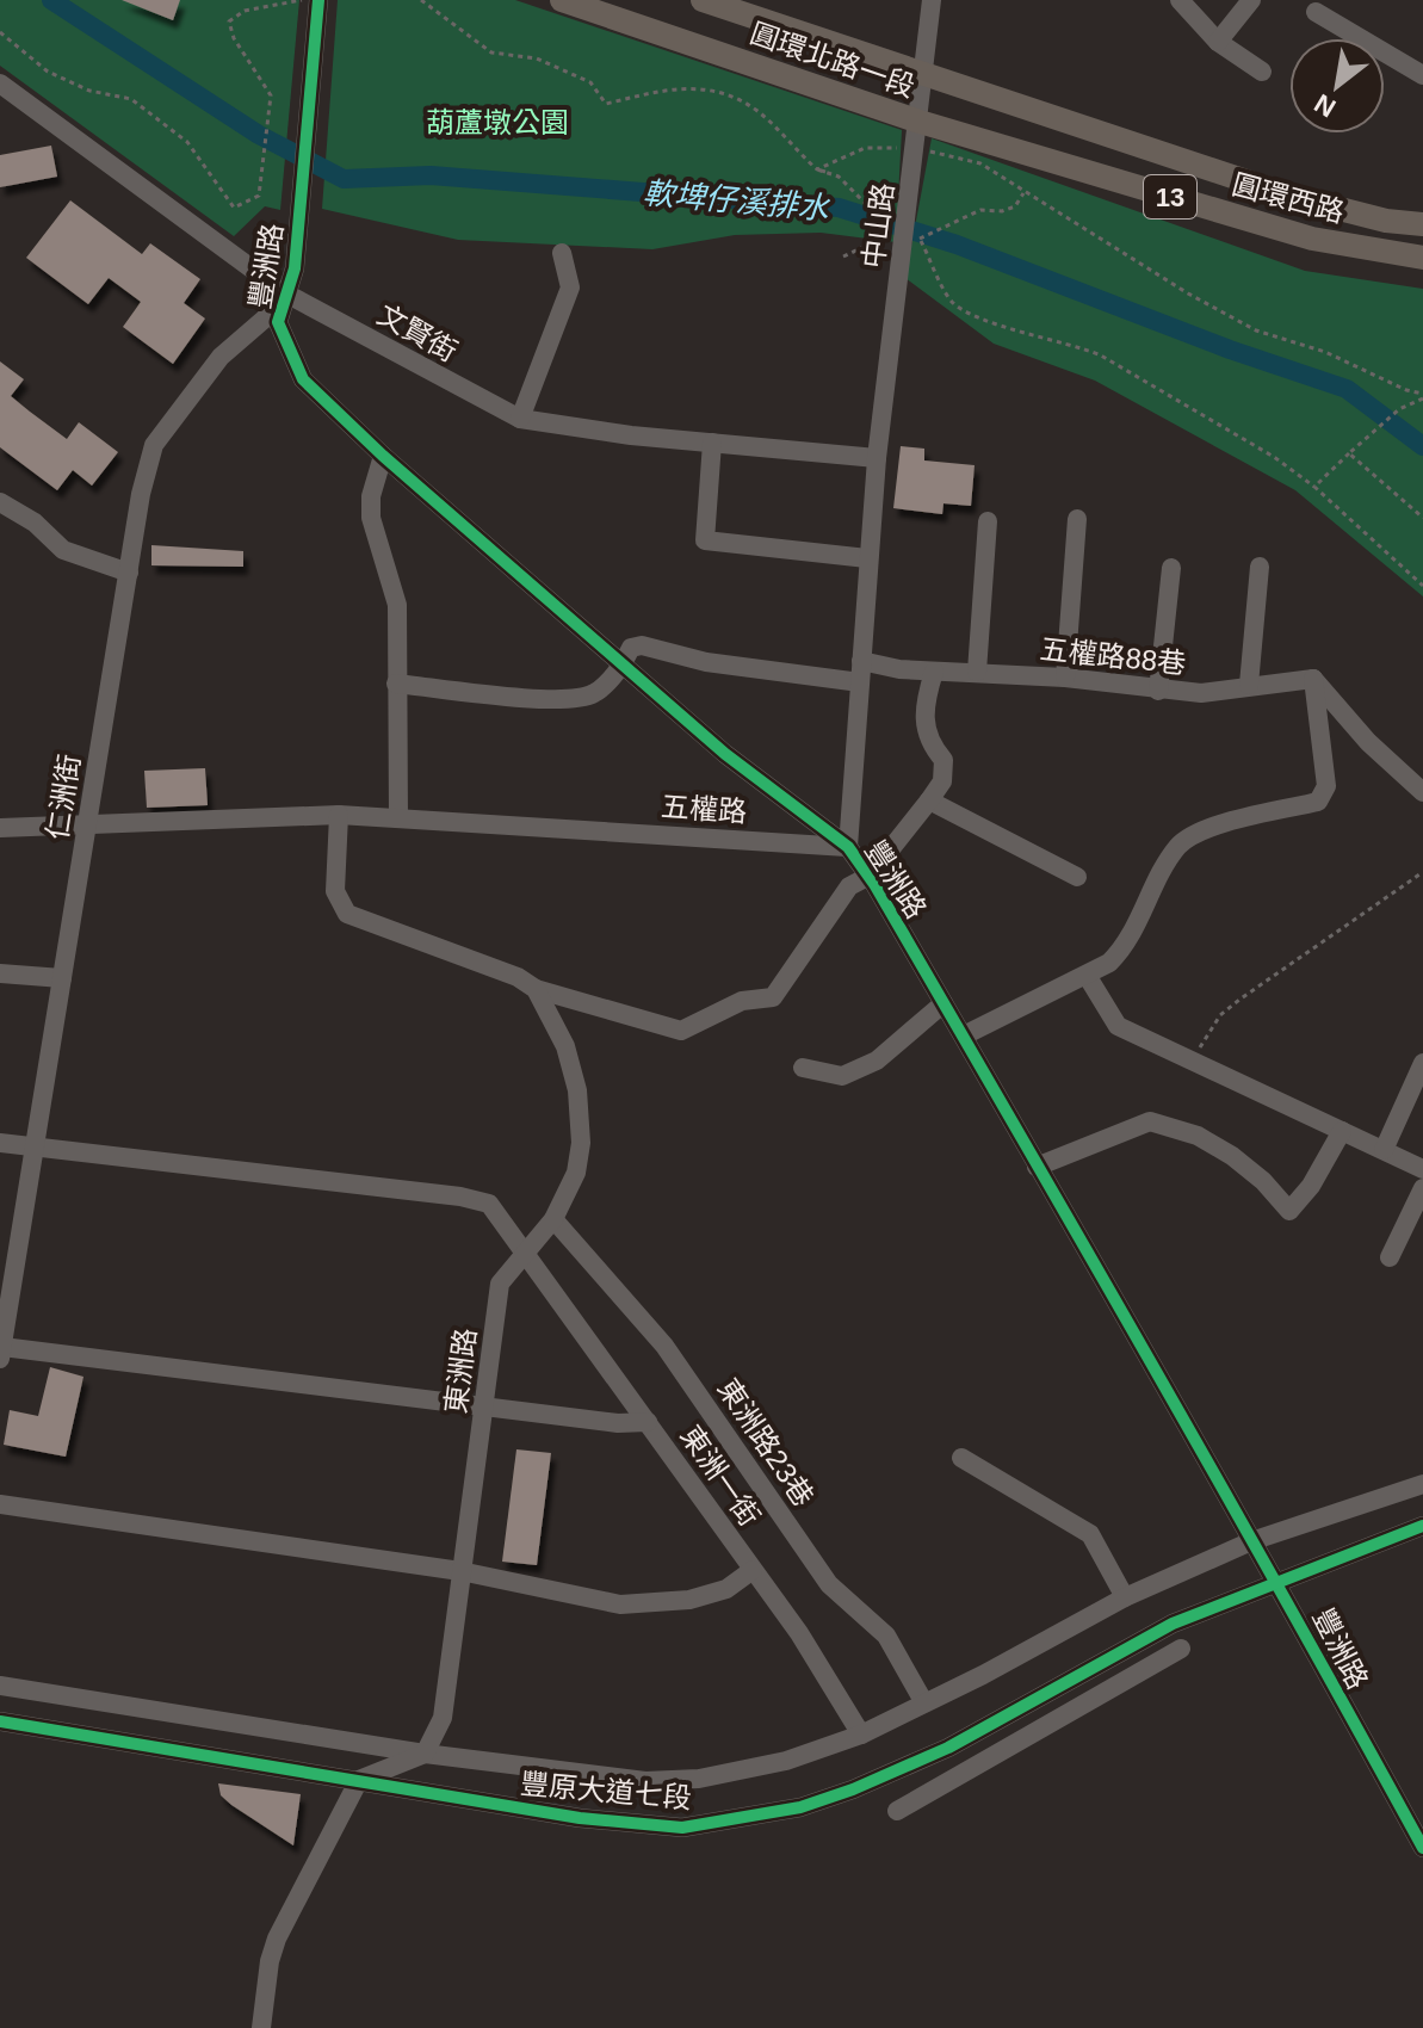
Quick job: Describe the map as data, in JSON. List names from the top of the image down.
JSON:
{
  "streets": {
    "main road": ["圓環北路一段", "13", "圓環西路"],
    "street": [
      "中山路",
      "豐洲路",
      "文賢街",
      "五權路88巷",
      "仁洲街",
      "五權路",
      "東洲路",
      "東洲路23巷",
      "東洲一街",
      "豐原大道七段"
    ]
  },
  "crossings": [
    ["圓環北路一段", "圓環西路"],
    ["圓環北路一段", "中山路"],
    ["圓環西路", "中山路"],
    ["中山路", "文賢街"],
    ["豐洲路", "文賢街"],
    ["豐洲路", "仁洲街"],
    ["豐洲路", "五權路"],
    ["豐洲路", "豐原大道七段"],
    ["文賢街", "仁洲街"],
    ["仁洲街", "五權路"],
    ["仁洲街", "東洲一街"],
    ["東洲路", "東洲路23巷"],
    ["東洲路", "東洲一街"],
    ["東洲路", "豐原大道七段"],
    ["東洲路23巷", "豐原大道七段"],
    ["東洲一街", "豐原大道七段"]
  ],
  "water": ["軟埤仔溪排水"],
  "parks": ["葫蘆墩公園"],
  "north": "bottom left"
}
